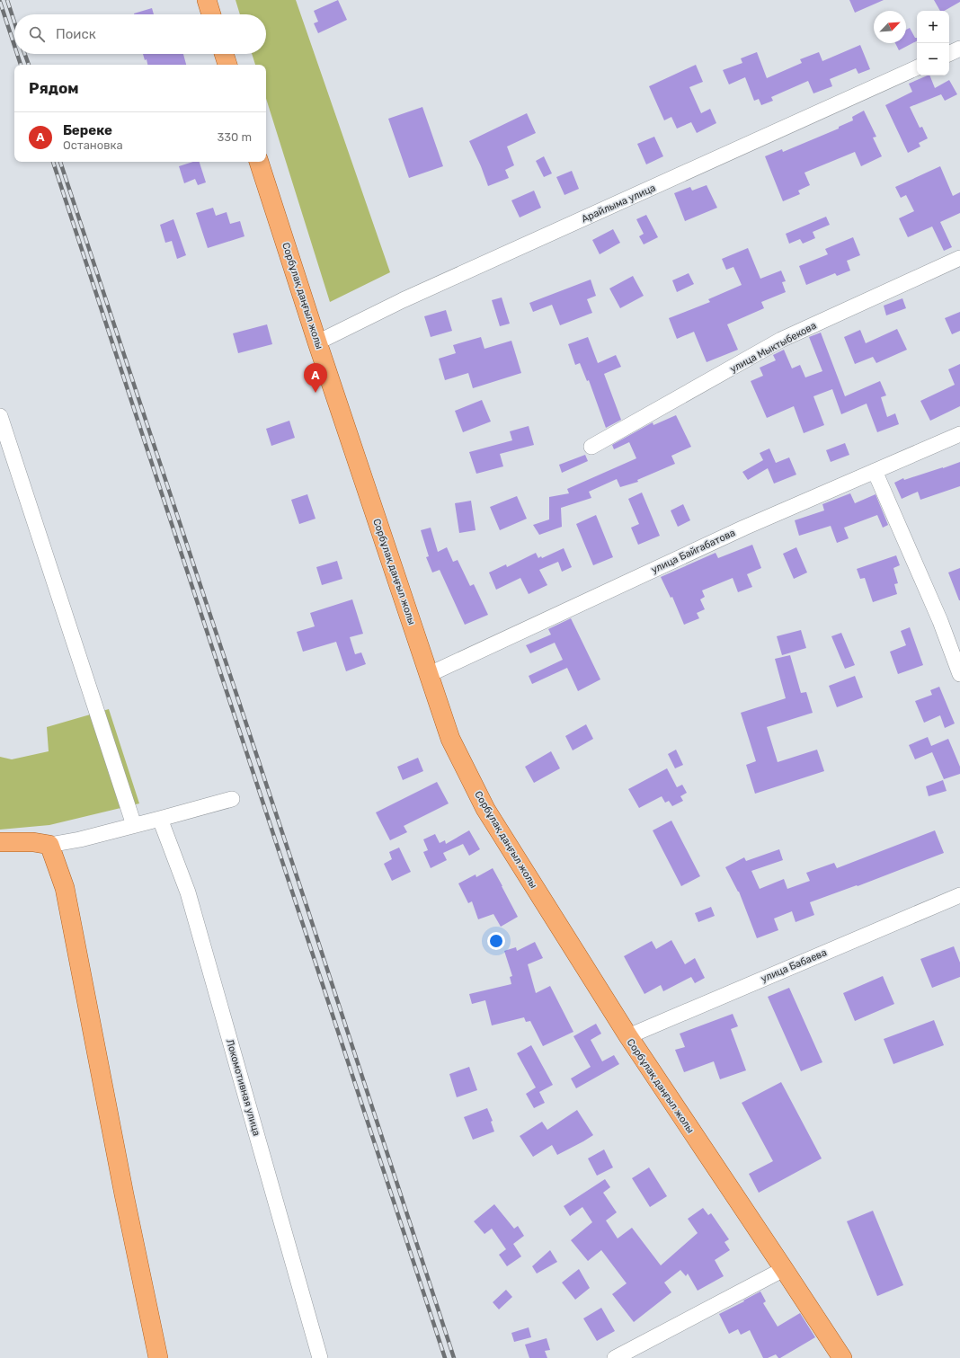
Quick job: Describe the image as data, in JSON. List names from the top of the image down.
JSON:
{
  "streets": {
    "main road": ["Сорбұлақ даңғыл жолы"],
    "street": [
      "Арайлыма улица",
      "улица Мыктыбекова",
      "улица Байгабатова",
      "улица Бабаева",
      "Локомотивная улица"
    ]
  },
  "crossings": [
    ["Арайлыма улица", "Сорбұлақ даңғыл жолы"],
    ["Сорбұлақ даңғыл жолы", "улица Байгабатова"],
    ["Сорбұлақ даңғыл жолы", "улица Бабаева"]
  ],
  "north": "top right",
  "page": {
    "map_buttons": ["+", "−"],
    "search": "Поиск",
    "heading": "Рядом",
    "list": [
      {
        "mark": "A",
        "name": "Береке",
        "note": "Остановка",
        "value": "330 m"
      }
    ],
    "pins": "A"
  }
}
